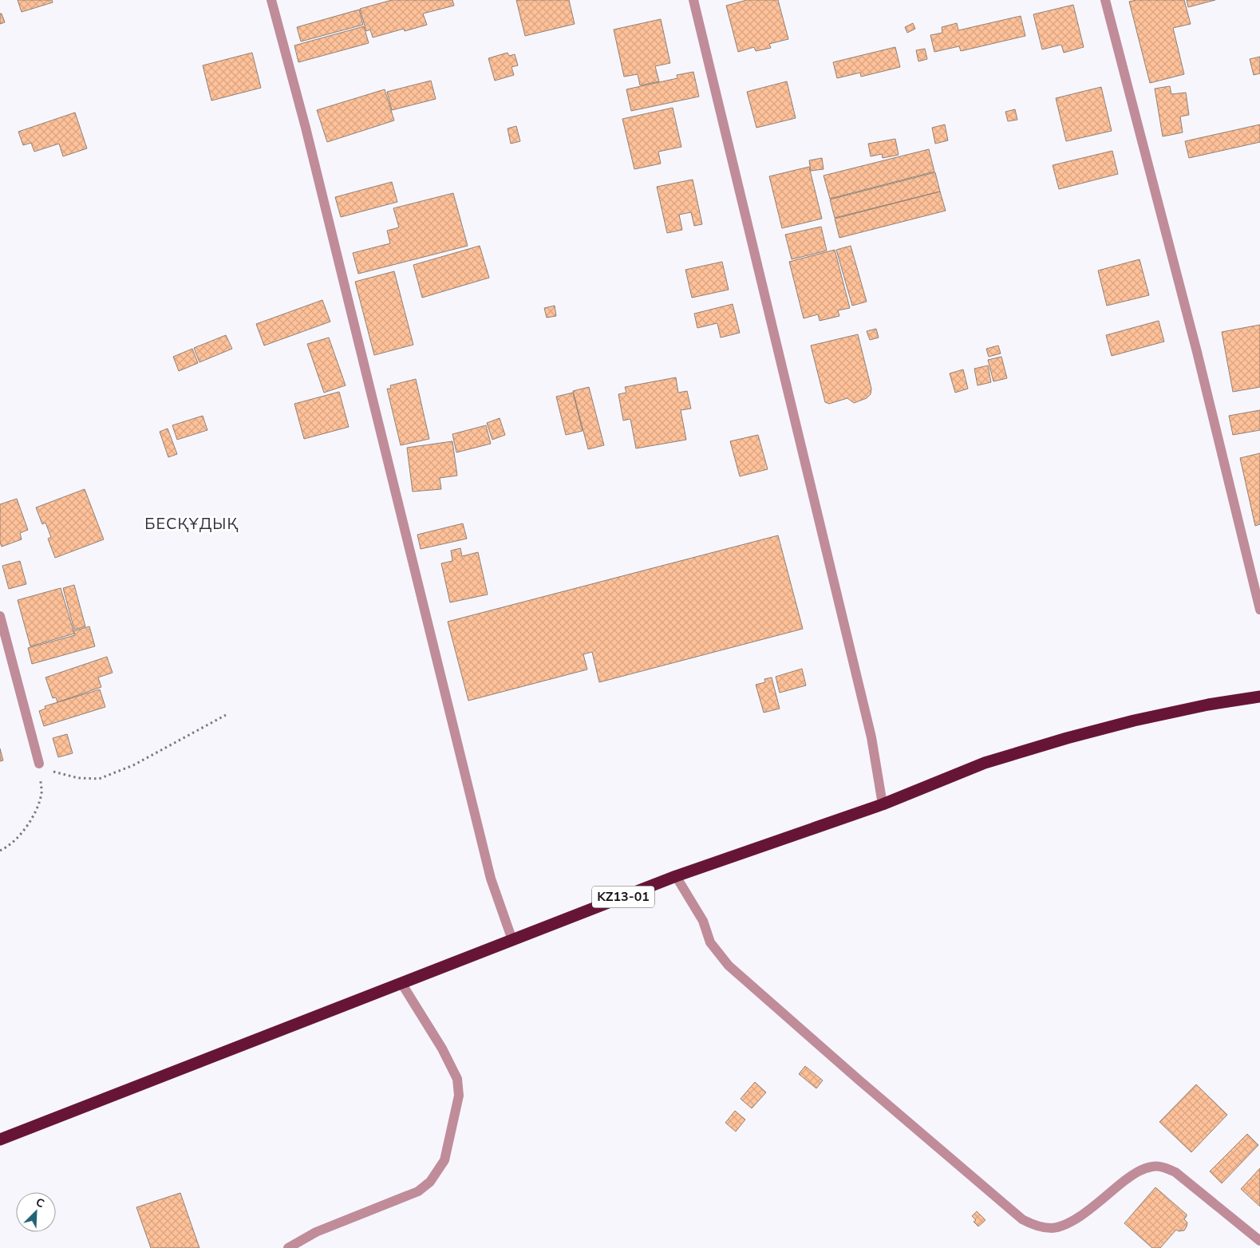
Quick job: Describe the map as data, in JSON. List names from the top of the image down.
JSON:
{
  "streets": {
    "highway": ["KZ13-01"]
  },
  "districts": ["БЕСҚҰДЫҚ"],
  "north": "top right"
}
